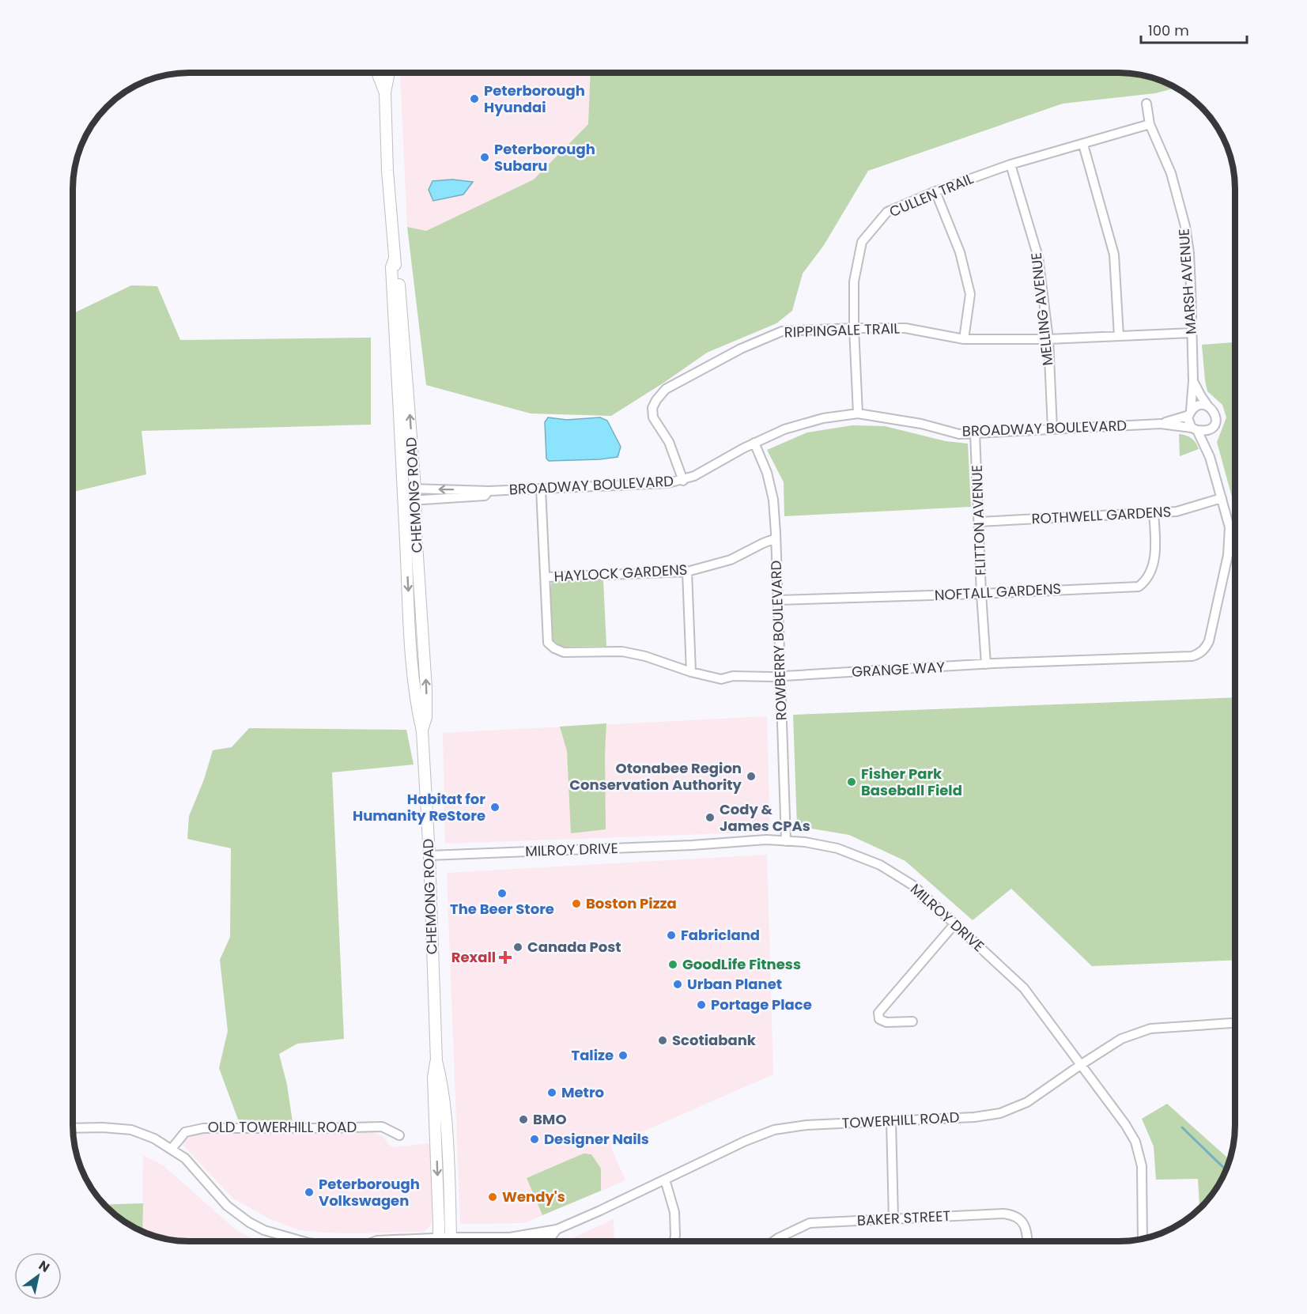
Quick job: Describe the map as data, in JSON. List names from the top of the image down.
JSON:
{
  "streets": {
    "main road": ["CHEMONG ROAD"],
    "street": [
      "CULLEN TRAIL",
      "MARSH AVENUE",
      "MELLING AVENUE",
      "RIPPINGALE TRAIL",
      "BROADWAY BOULEVARD",
      "ROTHWELL GARDENS",
      "FLITTON AVENUE",
      "HAYLOCK GARDENS",
      "NOFTALL GARDENS",
      "ROWBERRY BOULEVARD",
      "GRANGE WAY",
      "MILROY DRIVE",
      "TOWERHILL ROAD",
      "OLD TOWERHILL ROAD",
      "BAKER STREET"
    ]
  },
  "crossings": [
    ["CULLEN TRAIL", "MARSH AVENUE"],
    ["CULLEN TRAIL", "MELLING AVENUE"],
    ["CULLEN TRAIL", "RIPPINGALE TRAIL"],
    ["CULLEN TRAIL", "BROADWAY BOULEVARD"],
    ["MARSH AVENUE", "RIPPINGALE TRAIL"],
    ["MARSH AVENUE", "BROADWAY BOULEVARD"],
    ["MARSH AVENUE", "GRANGE WAY"],
    ["MELLING AVENUE", "RIPPINGALE TRAIL"],
    ["MELLING AVENUE", "BROADWAY BOULEVARD"],
    ["RIPPINGALE TRAIL", "BROADWAY BOULEVARD"],
    ["BROADWAY BOULEVARD", "CHEMONG ROAD"],
    ["BROADWAY BOULEVARD", "FLITTON AVENUE"],
    ["BROADWAY BOULEVARD", "ROWBERRY BOULEVARD"],
    ["BROADWAY BOULEVARD", "GRANGE WAY"],
    ["CHEMONG ROAD", "MILROY DRIVE"],
    ["ROTHWELL GARDENS", "FLITTON AVENUE"],
    ["ROTHWELL GARDENS", "NOFTALL GARDENS"],
    ["ROTHWELL GARDENS", "GRANGE WAY"],
    ["FLITTON AVENUE", "NOFTALL GARDENS"],
    ["FLITTON AVENUE", "GRANGE WAY"],
    ["HAYLOCK GARDENS", "ROWBERRY BOULEVARD"],
    ["HAYLOCK GARDENS", "GRANGE WAY"],
    ["NOFTALL GARDENS", "ROWBERRY BOULEVARD"],
    ["ROWBERRY BOULEVARD", "GRANGE WAY"],
    ["ROWBERRY BOULEVARD", "MILROY DRIVE"],
    ["MILROY DRIVE", "TOWERHILL ROAD"],
    ["TOWERHILL ROAD", "OLD TOWERHILL ROAD"]
  ],
  "places": {
    "other": [
      "Peterborough Hyundai",
      "Peterborough Subaru",
      "Otonabee Region Conservation Authority",
      "Fisher Park Baseball Field",
      "Habitat for Humanity ReStore",
      "Cody & James CPAs",
      "The Beer Store",
      "Boston Pizza",
      "Fabricland",
      "Canada Post",
      "GoodLife Fitness",
      "Urban Planet",
      "Portage Place",
      "Scotiabank",
      "Talize",
      "Metro",
      "BMO",
      "Designer Nails",
      "Peterborough Volkswagen",
      "Wendy's"
    ],
    "health": ["Rexall"]
  },
  "scale_bar": "100 m",
  "north": "top right"
}
